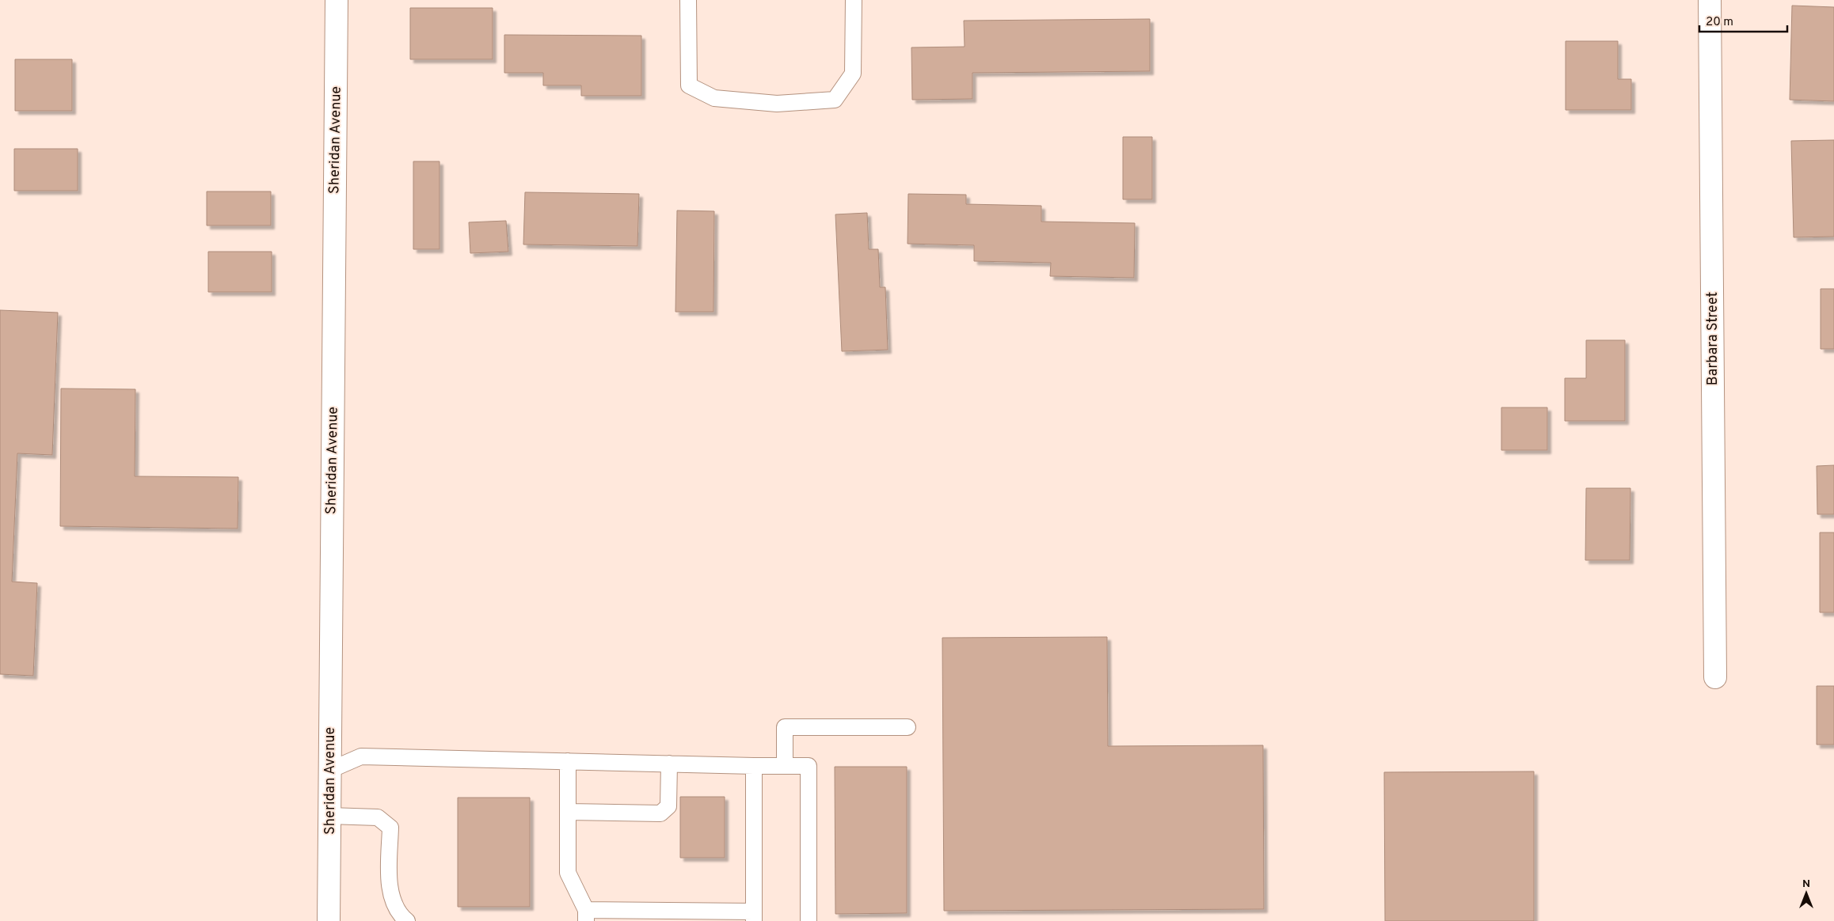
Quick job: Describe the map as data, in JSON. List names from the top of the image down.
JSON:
{
  "streets": {
    "street": ["Sheridan Avenue", "Barbara Street"]
  },
  "scale_bar": "20 m",
  "north": "top"
}
